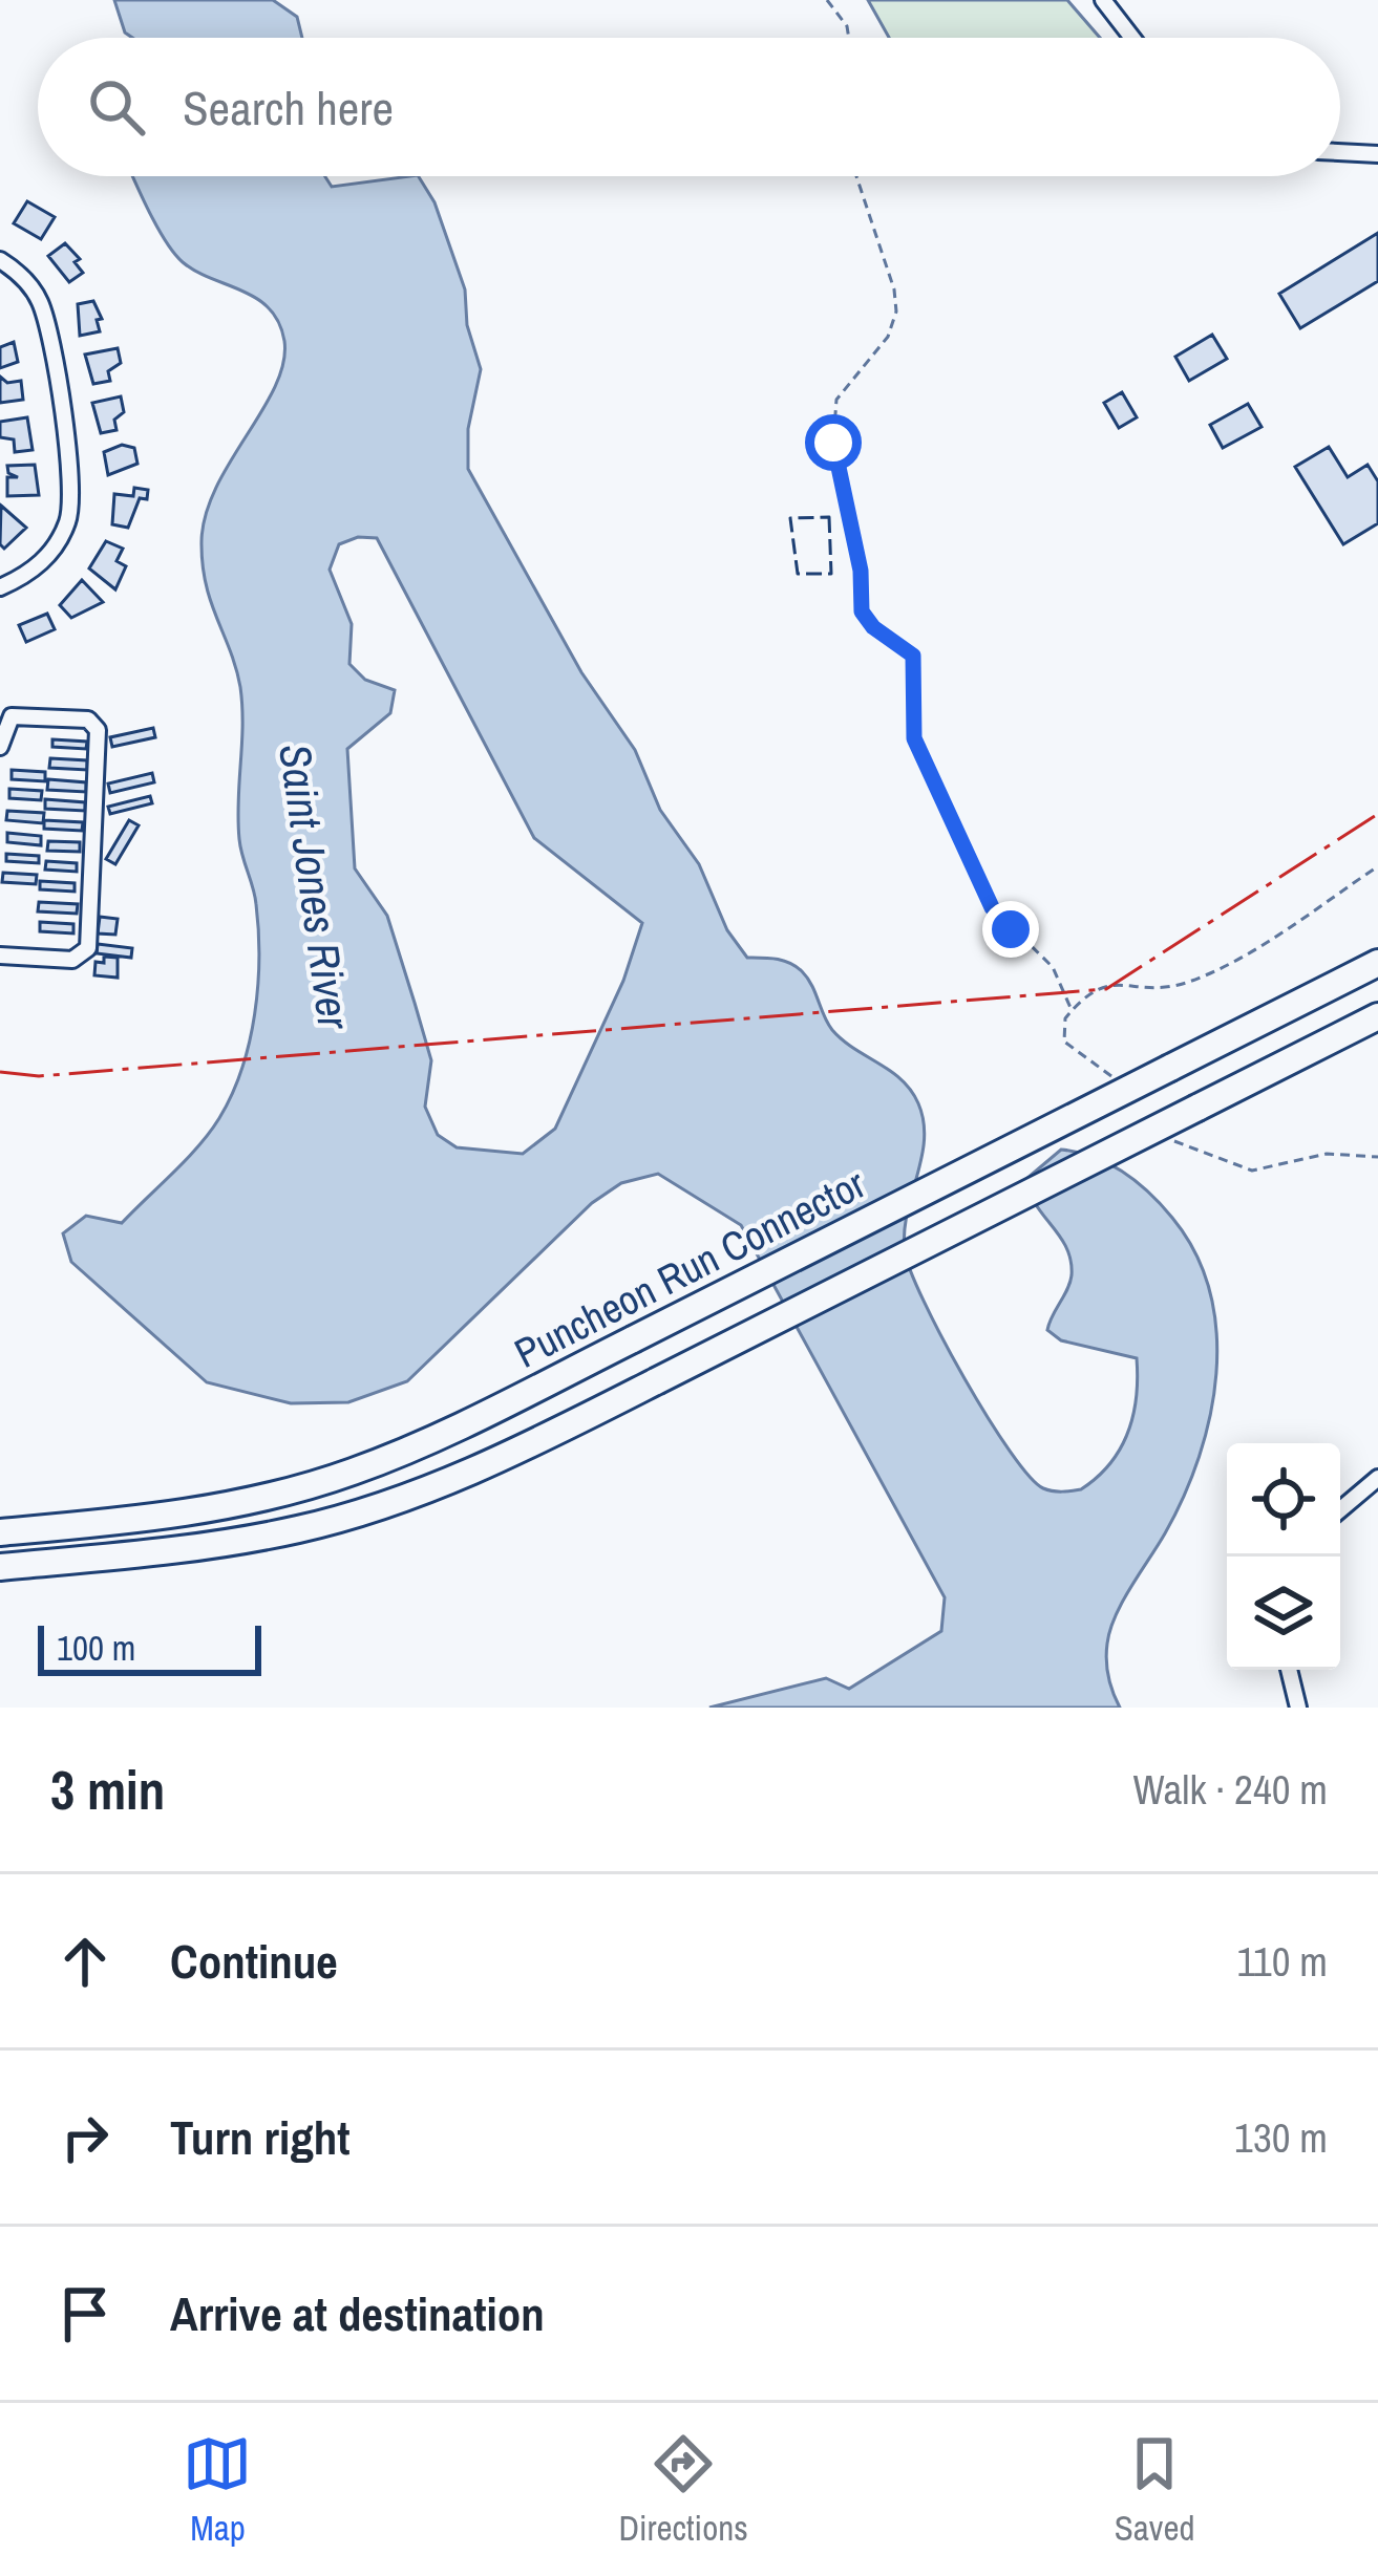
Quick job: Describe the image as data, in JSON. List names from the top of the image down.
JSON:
{
  "streets": {
    "highway": ["Puncheon Run Connector"]
  },
  "water": ["Saint Jones River"],
  "scale_bar": "100 m",
  "page": {
    "search": "Search here",
    "scale": "100 m",
    "heading": ["3 min", "Walk · 240 m"],
    "list": [
      ["Continue", "110 m"],
      ["Turn right", "130 m"],
      "Arrive at destination"
    ],
    "nav": ["Map", "Directions", "Saved"]
  }
}
